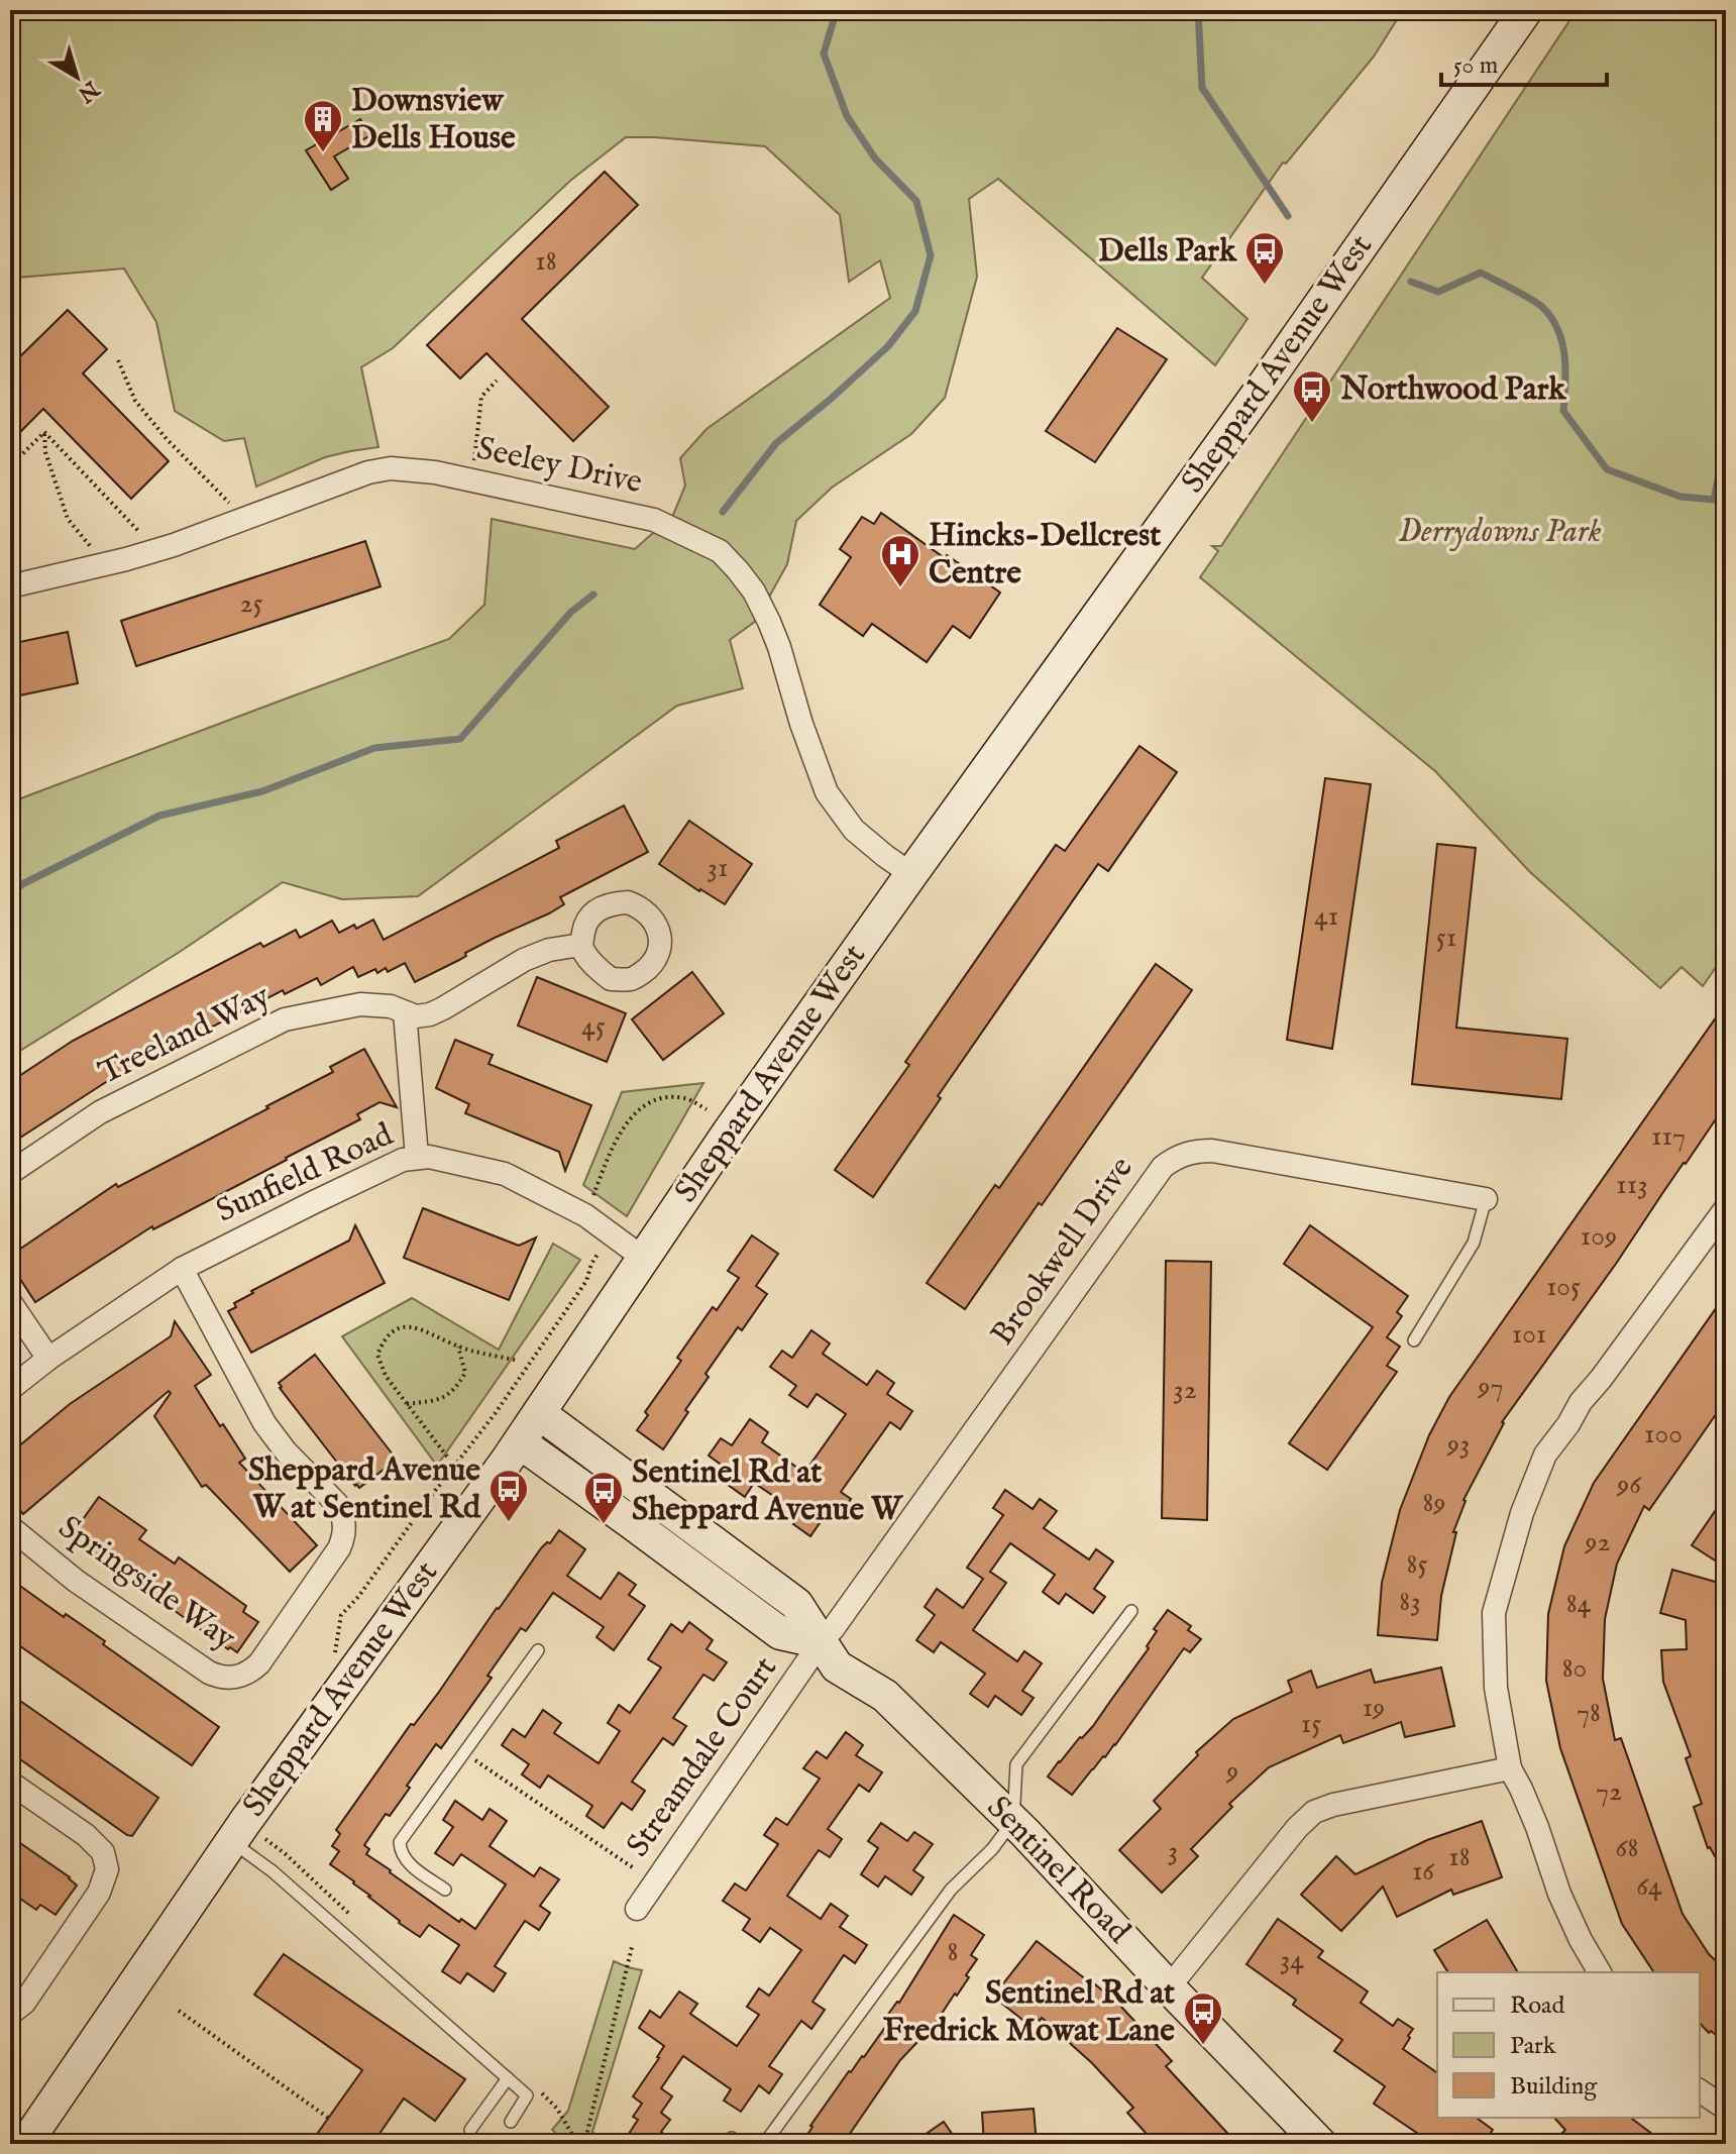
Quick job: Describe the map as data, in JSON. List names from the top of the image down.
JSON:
{
  "streets": {
    "main road": ["Sheppard Avenue West", "Sentinel Road"],
    "street": [
      "Seeley Drive",
      "Treeland Way",
      "Sunfield Road",
      "Brookwell Drive",
      "Springside Way",
      "Streamdale Court"
    ]
  },
  "crossings": [
    ["Sheppard Avenue West", "Seeley Drive"],
    ["Sheppard Avenue West", "Sunfield Road"],
    ["Sheppard Avenue West", "Sentinel Road"],
    ["Sunfield Road", "Springside Way"],
    ["Brookwell Drive", "Streamdale Court"],
    ["Brookwell Drive", "Sentinel Road"],
    ["Streamdale Court", "Sentinel Road"]
  ],
  "parks": ["Derrydowns Park"],
  "places": {
    "building": ["Downsview Dells House"],
    "bus stop": [
      "Dells Park",
      "Northwood Park",
      "Sheppard Avenue W at Sentinel Rd",
      "Sentinel Rd at Sheppard Avenue W",
      "Sentinel Rd at Fredrick Mowat Lane"
    ],
    "hospital": ["Hincks-Dellcrest Centre"]
  },
  "house_numbers": [
    "18",
    "25",
    "31",
    "41",
    "51",
    "45",
    "117",
    "113",
    "109",
    "105",
    "101",
    "97",
    "32",
    "100",
    "93",
    "96",
    "89",
    "92",
    "85",
    "83",
    "84",
    "80",
    "19",
    "78",
    "15",
    "9",
    "72",
    "68",
    "3",
    "18",
    "16",
    "64",
    "8",
    "34"
  ],
  "legend": ["Road", "Park", "Building"],
  "scale_bar": "50 m",
  "north": "bottom right"
}
